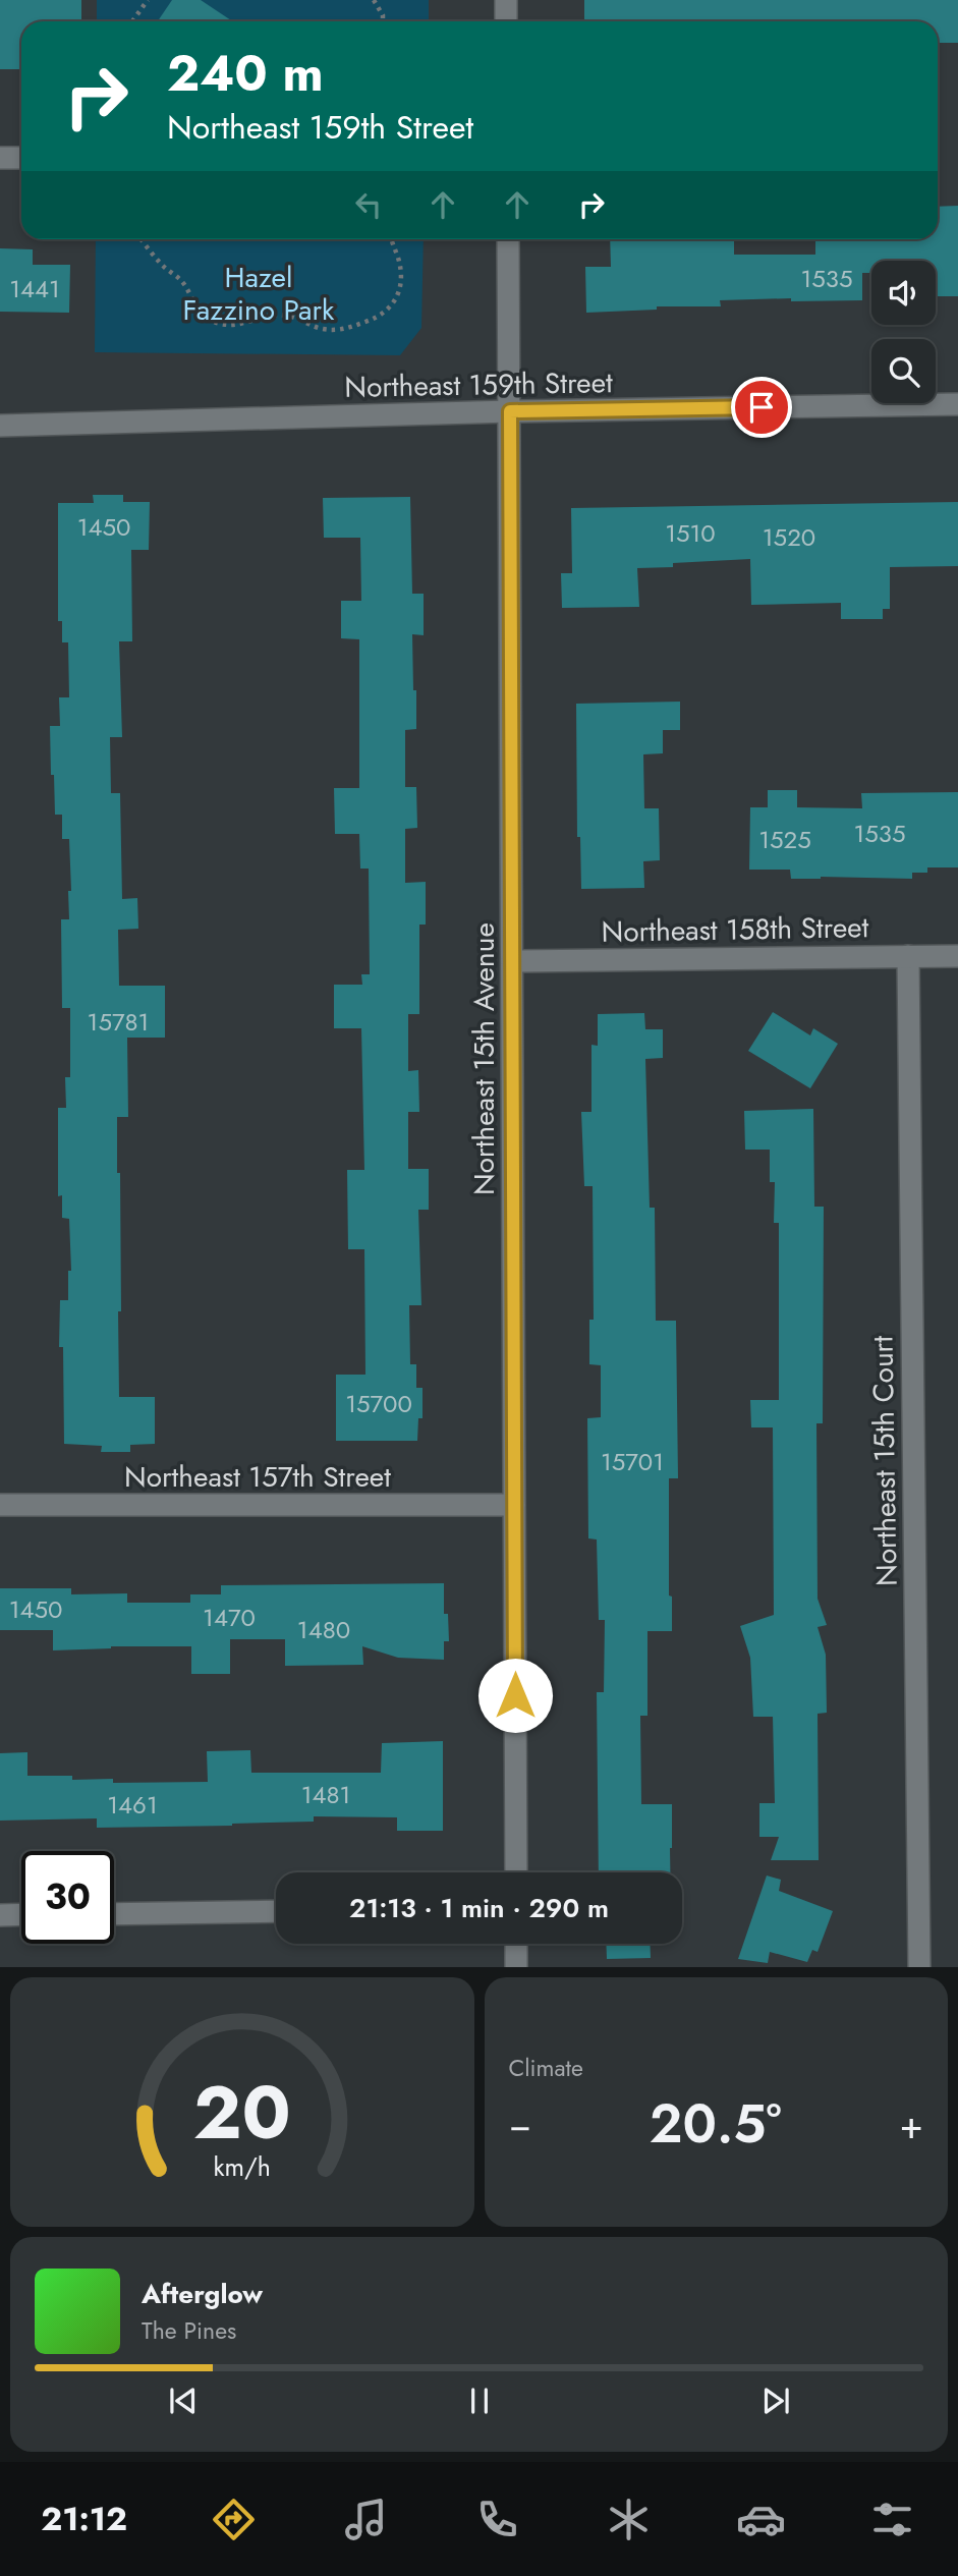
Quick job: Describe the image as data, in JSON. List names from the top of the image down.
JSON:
{
  "streets": {
    "street": [
      "Northeast 159th Street",
      "Northeast 158th Street",
      "Northeast 15th Avenue",
      "Northeast 15th Court",
      "Northeast 157th Street"
    ]
  },
  "crossings": [
    ["Northeast 159th Street", "Northeast 15th Avenue"],
    ["Northeast 158th Street", "Northeast 15th Avenue"],
    ["Northeast 158th Street", "Northeast 15th Court"],
    ["Northeast 15th Avenue", "Northeast 157th Street"]
  ],
  "parks": ["Hazel Fazzino Park"],
  "house_numbers": [
    "1535",
    "1441",
    "1450",
    "1510",
    "1520",
    "1535",
    "1525",
    "15781",
    "15700",
    "15701",
    "1450",
    "1470",
    "1480",
    "1481",
    "1461"
  ],
  "page": {
    "turn": ["240 m", "Northeast 159th Street"],
    "limit": "30",
    "trip": "21:13 · 1 min · 290 m",
    "tile": "Climate",
    "heat": ["−", "20.5°", "+"],
    "song": ["Afterglow", "The Pines"],
    "tabs": "21:12",
    "gauge": ["20", "km/h"]
  }
}
